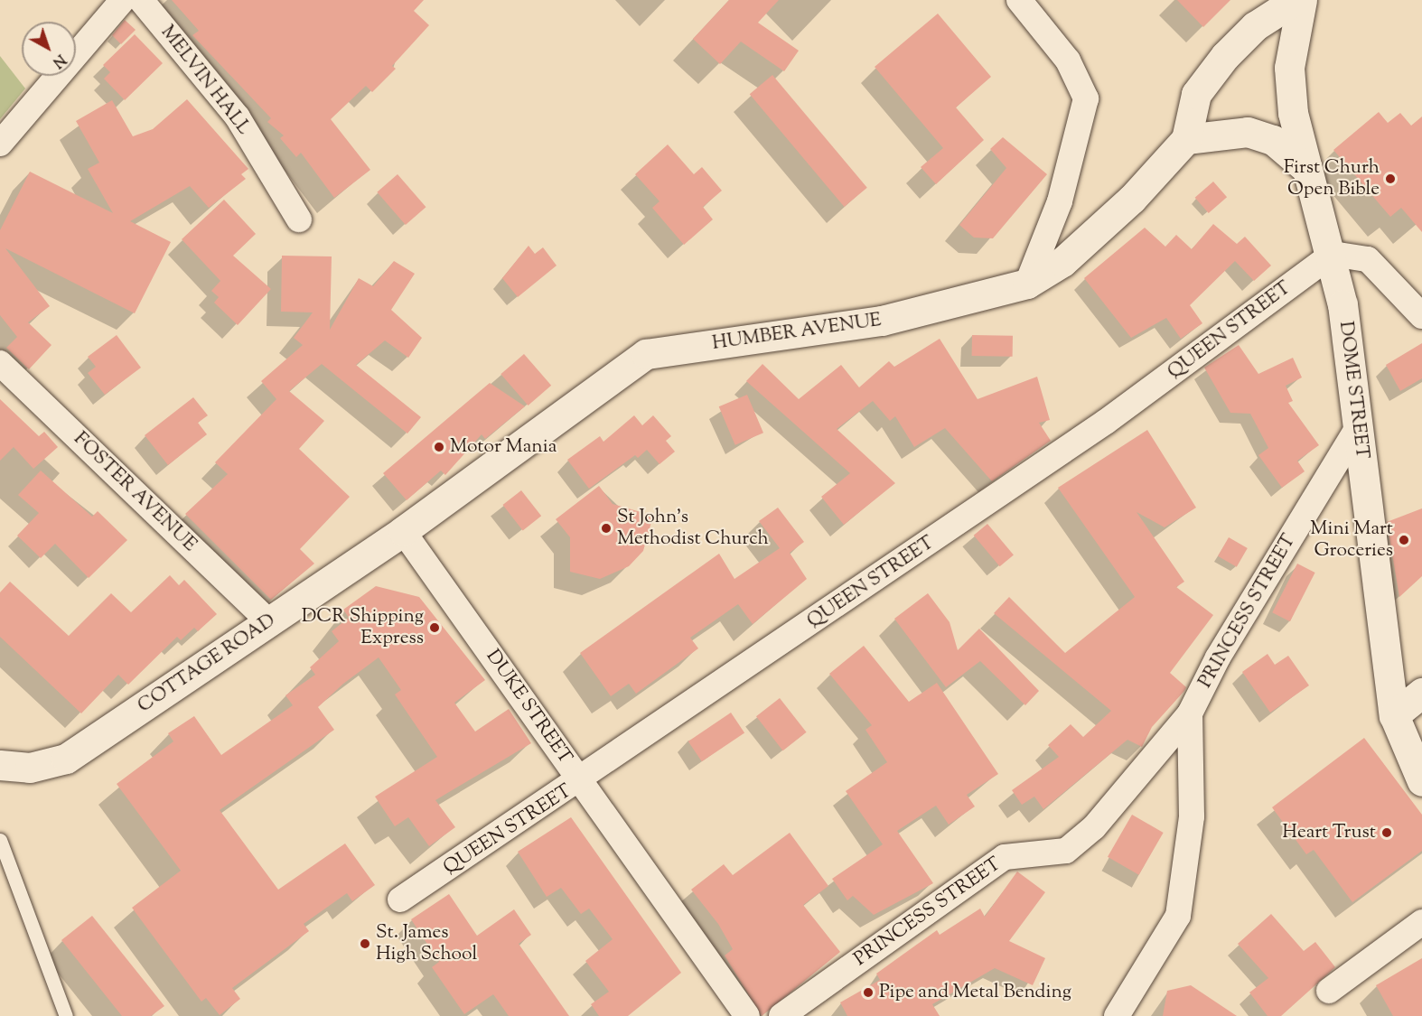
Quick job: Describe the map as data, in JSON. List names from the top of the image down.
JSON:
{
  "streets": {
    "main road": ["HUMBER AVENUE", "DOME STREET", "COTTAGE ROAD"],
    "street": [
      "MELVIN HALL",
      "QUEEN STREET",
      "FOSTER AVENUE",
      "PRINCESS STREET",
      "DUKE STREET"
    ]
  },
  "crossings": [
    ["QUEEN STREET", "DOME STREET"],
    ["QUEEN STREET", "DUKE STREET"],
    ["HUMBER AVENUE", "COTTAGE ROAD"],
    ["HUMBER AVENUE", "DUKE STREET"],
    ["DOME STREET", "PRINCESS STREET"],
    ["FOSTER AVENUE", "COTTAGE ROAD"],
    ["COTTAGE ROAD", "DUKE STREET"]
  ],
  "places": [
    "First Churh Open Bible",
    "Motor Mania",
    "St John's Methodist Church",
    "Mini Mart Groceries",
    "DCR Shipping Express",
    "Heart Trust",
    "St. James High School",
    "Pipe and Metal Bending"
  ],
  "north": "bottom right"
}
